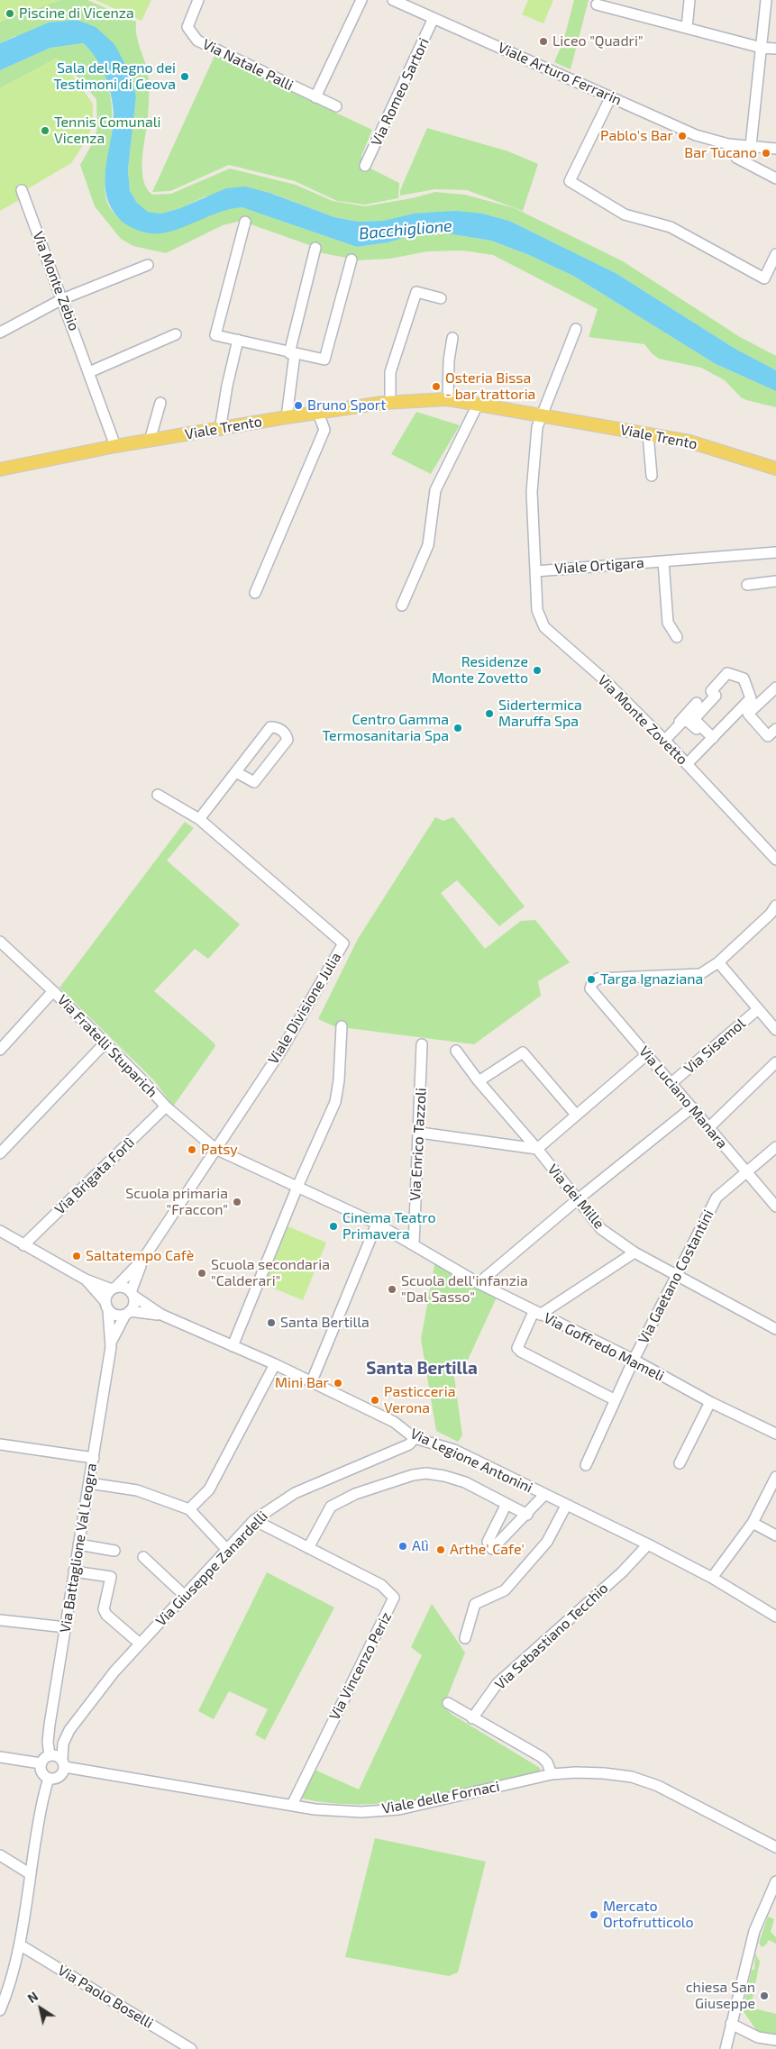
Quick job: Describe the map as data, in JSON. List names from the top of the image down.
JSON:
{
  "streets": {
    "main road": ["Viale Trento"],
    "street": [
      "Via Natale Palli",
      "Viale Arturo Ferrarin",
      "Via Romeo Sartori",
      "Via Monte Zebio",
      "Viale Ortigara",
      "Via Monte Zovetto",
      "Viale Divisione Julia",
      "Via Fratelli Stuparich",
      "Via Sisemol",
      "Via Luciano Manara",
      "Via Enrico Tazzoli",
      "Via Brigata Forlì",
      "Via dei Mille",
      "Via Gaetano Costantini",
      "Via Goffredo Mameli",
      "Via Legione Antonini",
      "Via Battaglione Val Leogra",
      "Via Giuseppe Zanardelli",
      "Via Sebastiano Tecchio",
      "Via Vincenzo Periz",
      "Viale delle Fornaci",
      "Via Paolo Boselli"
    ]
  },
  "crossings": [
    ["Viale Arturo Ferrarin", "Via Romeo Sartori"],
    ["Via Monte Zebio", "Viale Trento"],
    ["Viale Trento", "Via Monte Zovetto"],
    ["Viale Ortigara", "Via Monte Zovetto"],
    ["Viale Divisione Julia", "Via Fratelli Stuparich"],
    ["Viale Divisione Julia", "Via Goffredo Mameli"],
    ["Viale Divisione Julia", "Via Legione Antonini"],
    ["Viale Divisione Julia", "Via Battaglione Val Leogra"],
    ["Via Fratelli Stuparich", "Via Brigata Forlì"],
    ["Via Fratelli Stuparich", "Via Goffredo Mameli"],
    ["Via Sisemol", "Via Luciano Manara"],
    ["Via Luciano Manara", "Via Gaetano Costantini"],
    ["Via Enrico Tazzoli", "Via Goffredo Mameli"],
    ["Via dei Mille", "Via Gaetano Costantini"],
    ["Via Gaetano Costantini", "Via Goffredo Mameli"],
    ["Via Legione Antonini", "Via Battaglione Val Leogra"],
    ["Via Legione Antonini", "Via Giuseppe Zanardelli"],
    ["Via Legione Antonini", "Via Sebastiano Tecchio"],
    ["Via Battaglione Val Leogra", "Via Giuseppe Zanardelli"],
    ["Via Battaglione Val Leogra", "Viale delle Fornaci"],
    ["Via Giuseppe Zanardelli", "Via Vincenzo Periz"],
    ["Via Giuseppe Zanardelli", "Viale delle Fornaci"],
    ["Via Vincenzo Periz", "Viale delle Fornaci"]
  ],
  "districts": ["Santa Bertilla"],
  "water": ["Bacchiglione"],
  "places": [
    "Piscine di Vicenza",
    "Liceo \"Quadri\"",
    "Sala del Regno dei Testimoni di Geova",
    "Tennis Comunali Vicenza",
    "Pablo's Bar",
    "Bar Tucano",
    "Osteria Bissa - bar trattoria",
    "Bruno Sport",
    "Residenze Monte Zovetto",
    "Sidertermica Maruffa Spa",
    "Centro Gamma Termosanitaria Spa",
    "Targa Ignaziana",
    "Patsy",
    "Scuola primaria \"Fraccon\"",
    "Cinema Teatro Primavera",
    "Saltatempo Cafè",
    "Scuola secondaria \"Calderari\"",
    "Scuola dell'infanzia \"Dal Sasso\"",
    "Santa Bertilla",
    "Mini Bar",
    "Pasticceria Verona",
    "Alì",
    "Arthe' Cafe'",
    "Mercato Ortofrutticolo",
    "chiesa San Giuseppe"
  ],
  "north": "top left"
}
